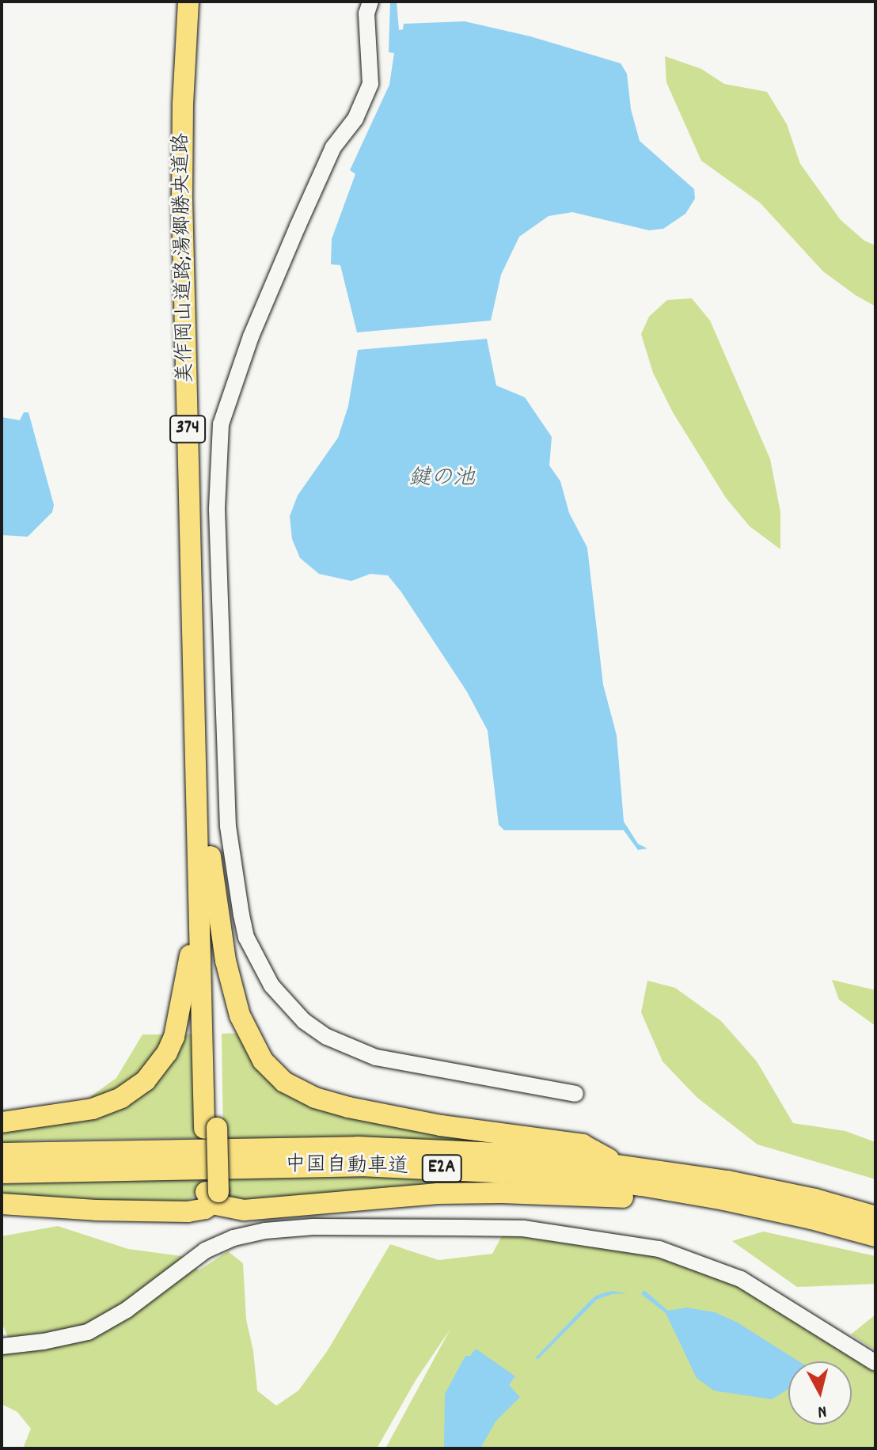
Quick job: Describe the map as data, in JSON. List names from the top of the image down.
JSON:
{
  "streets": {
    "highway": [
      "美作岡山道路;湯郷勝央道路",
      "374",
      "中国自動車道",
      "E2A"
    ]
  },
  "water": ["鍵の池"],
  "north": "bottom"
}
